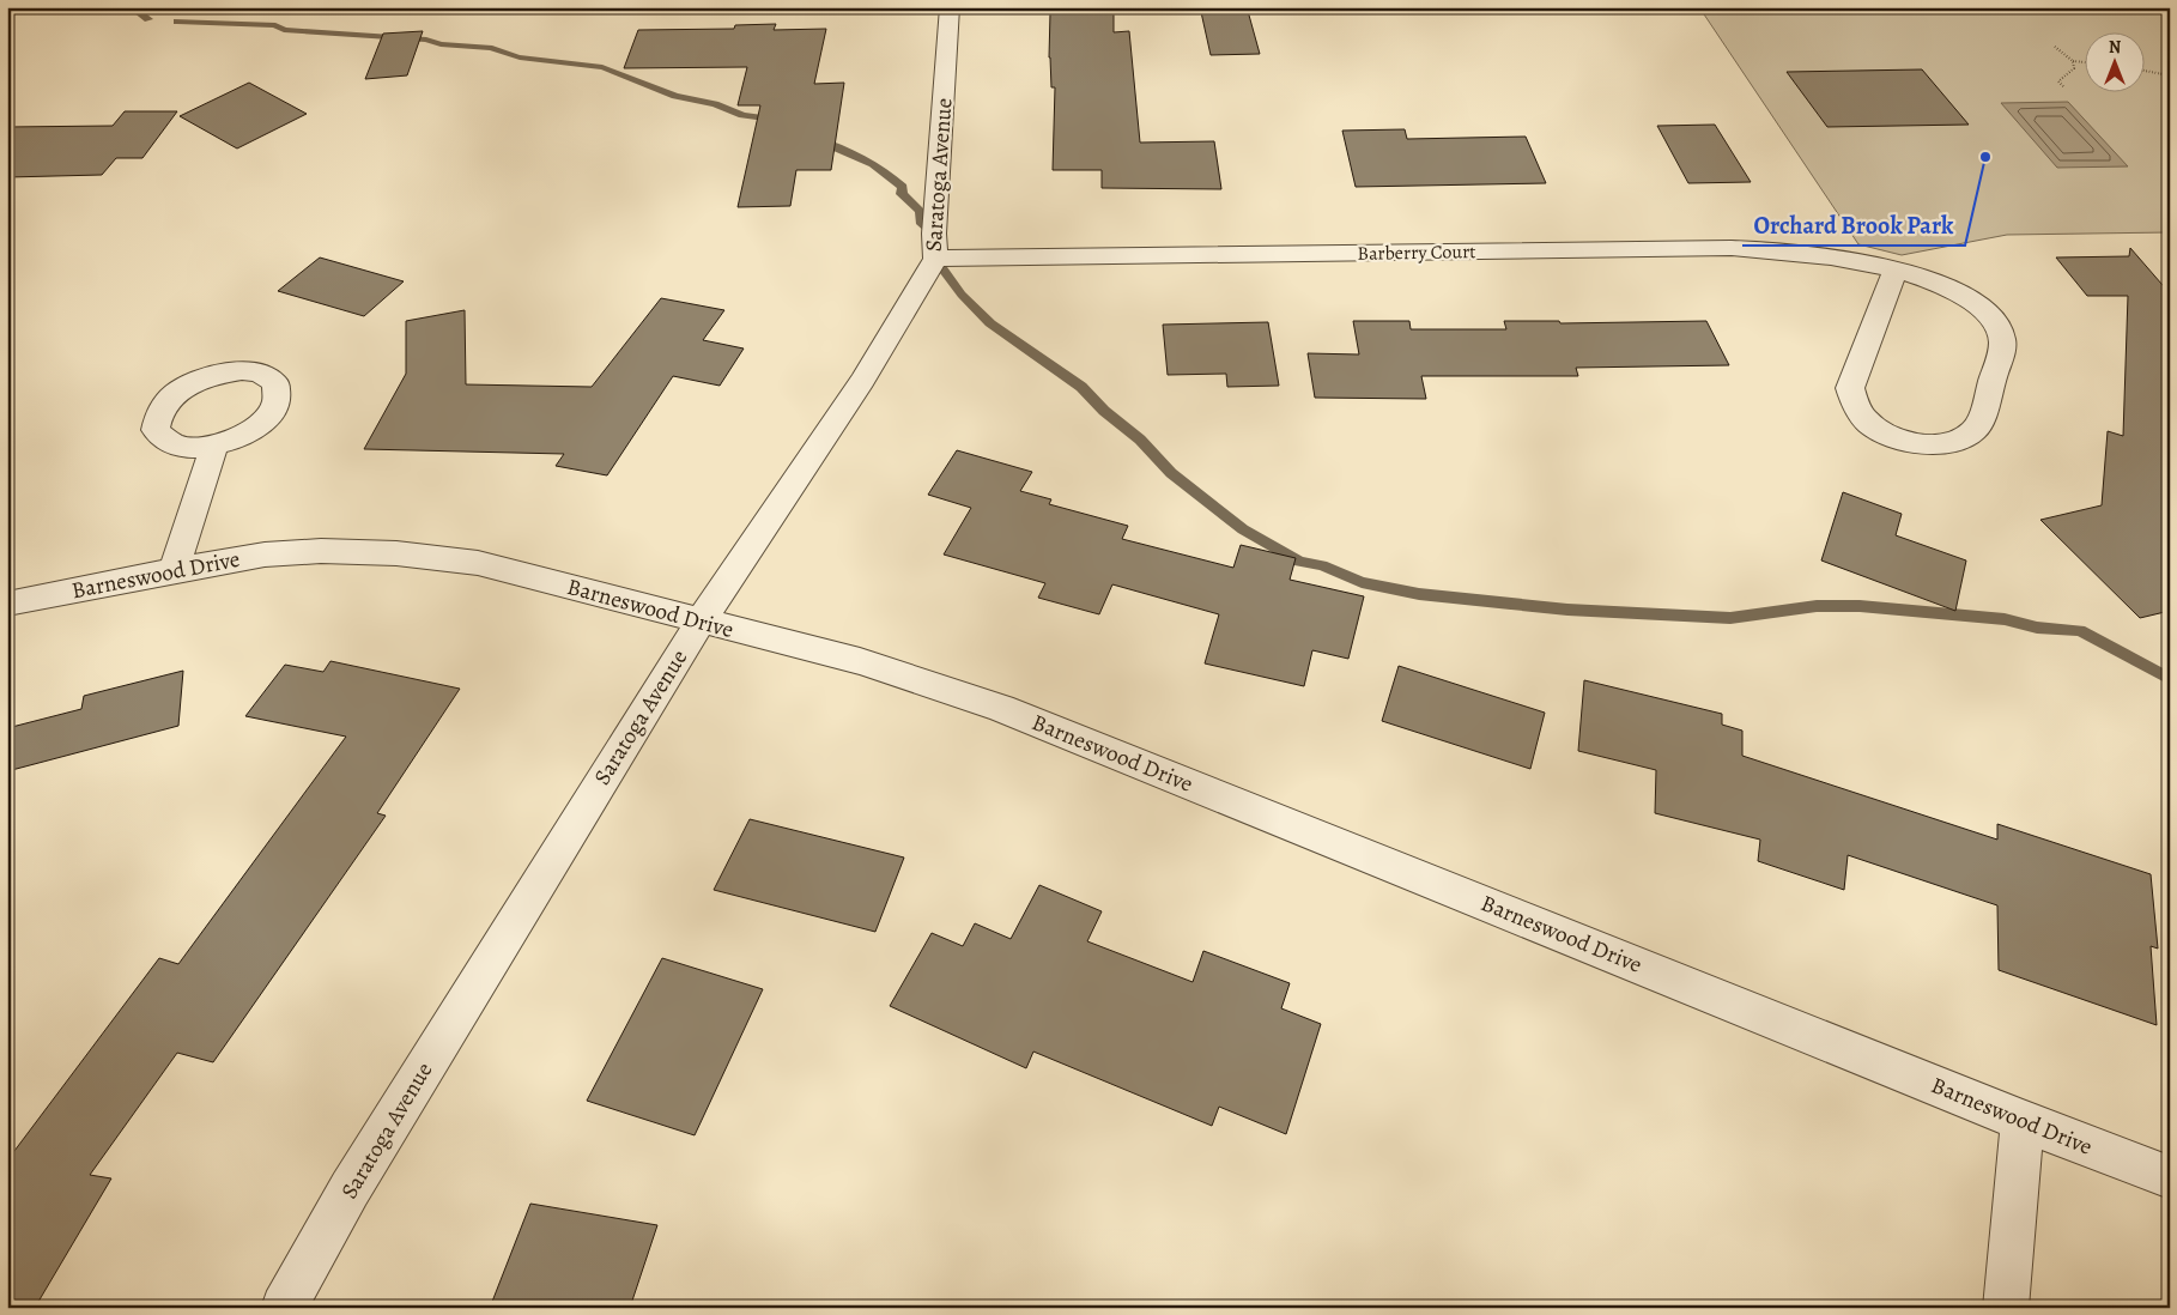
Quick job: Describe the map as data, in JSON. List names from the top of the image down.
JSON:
{
  "streets": {
    "street": ["Saratoga Avenue", "Barberry Court", "Barneswood Drive"]
  },
  "crossings": [
    ["Saratoga Avenue", "Barberry Court"],
    ["Saratoga Avenue", "Barneswood Drive"]
  ],
  "places": ["Orchard Brook Park"],
  "north": "top"
}
